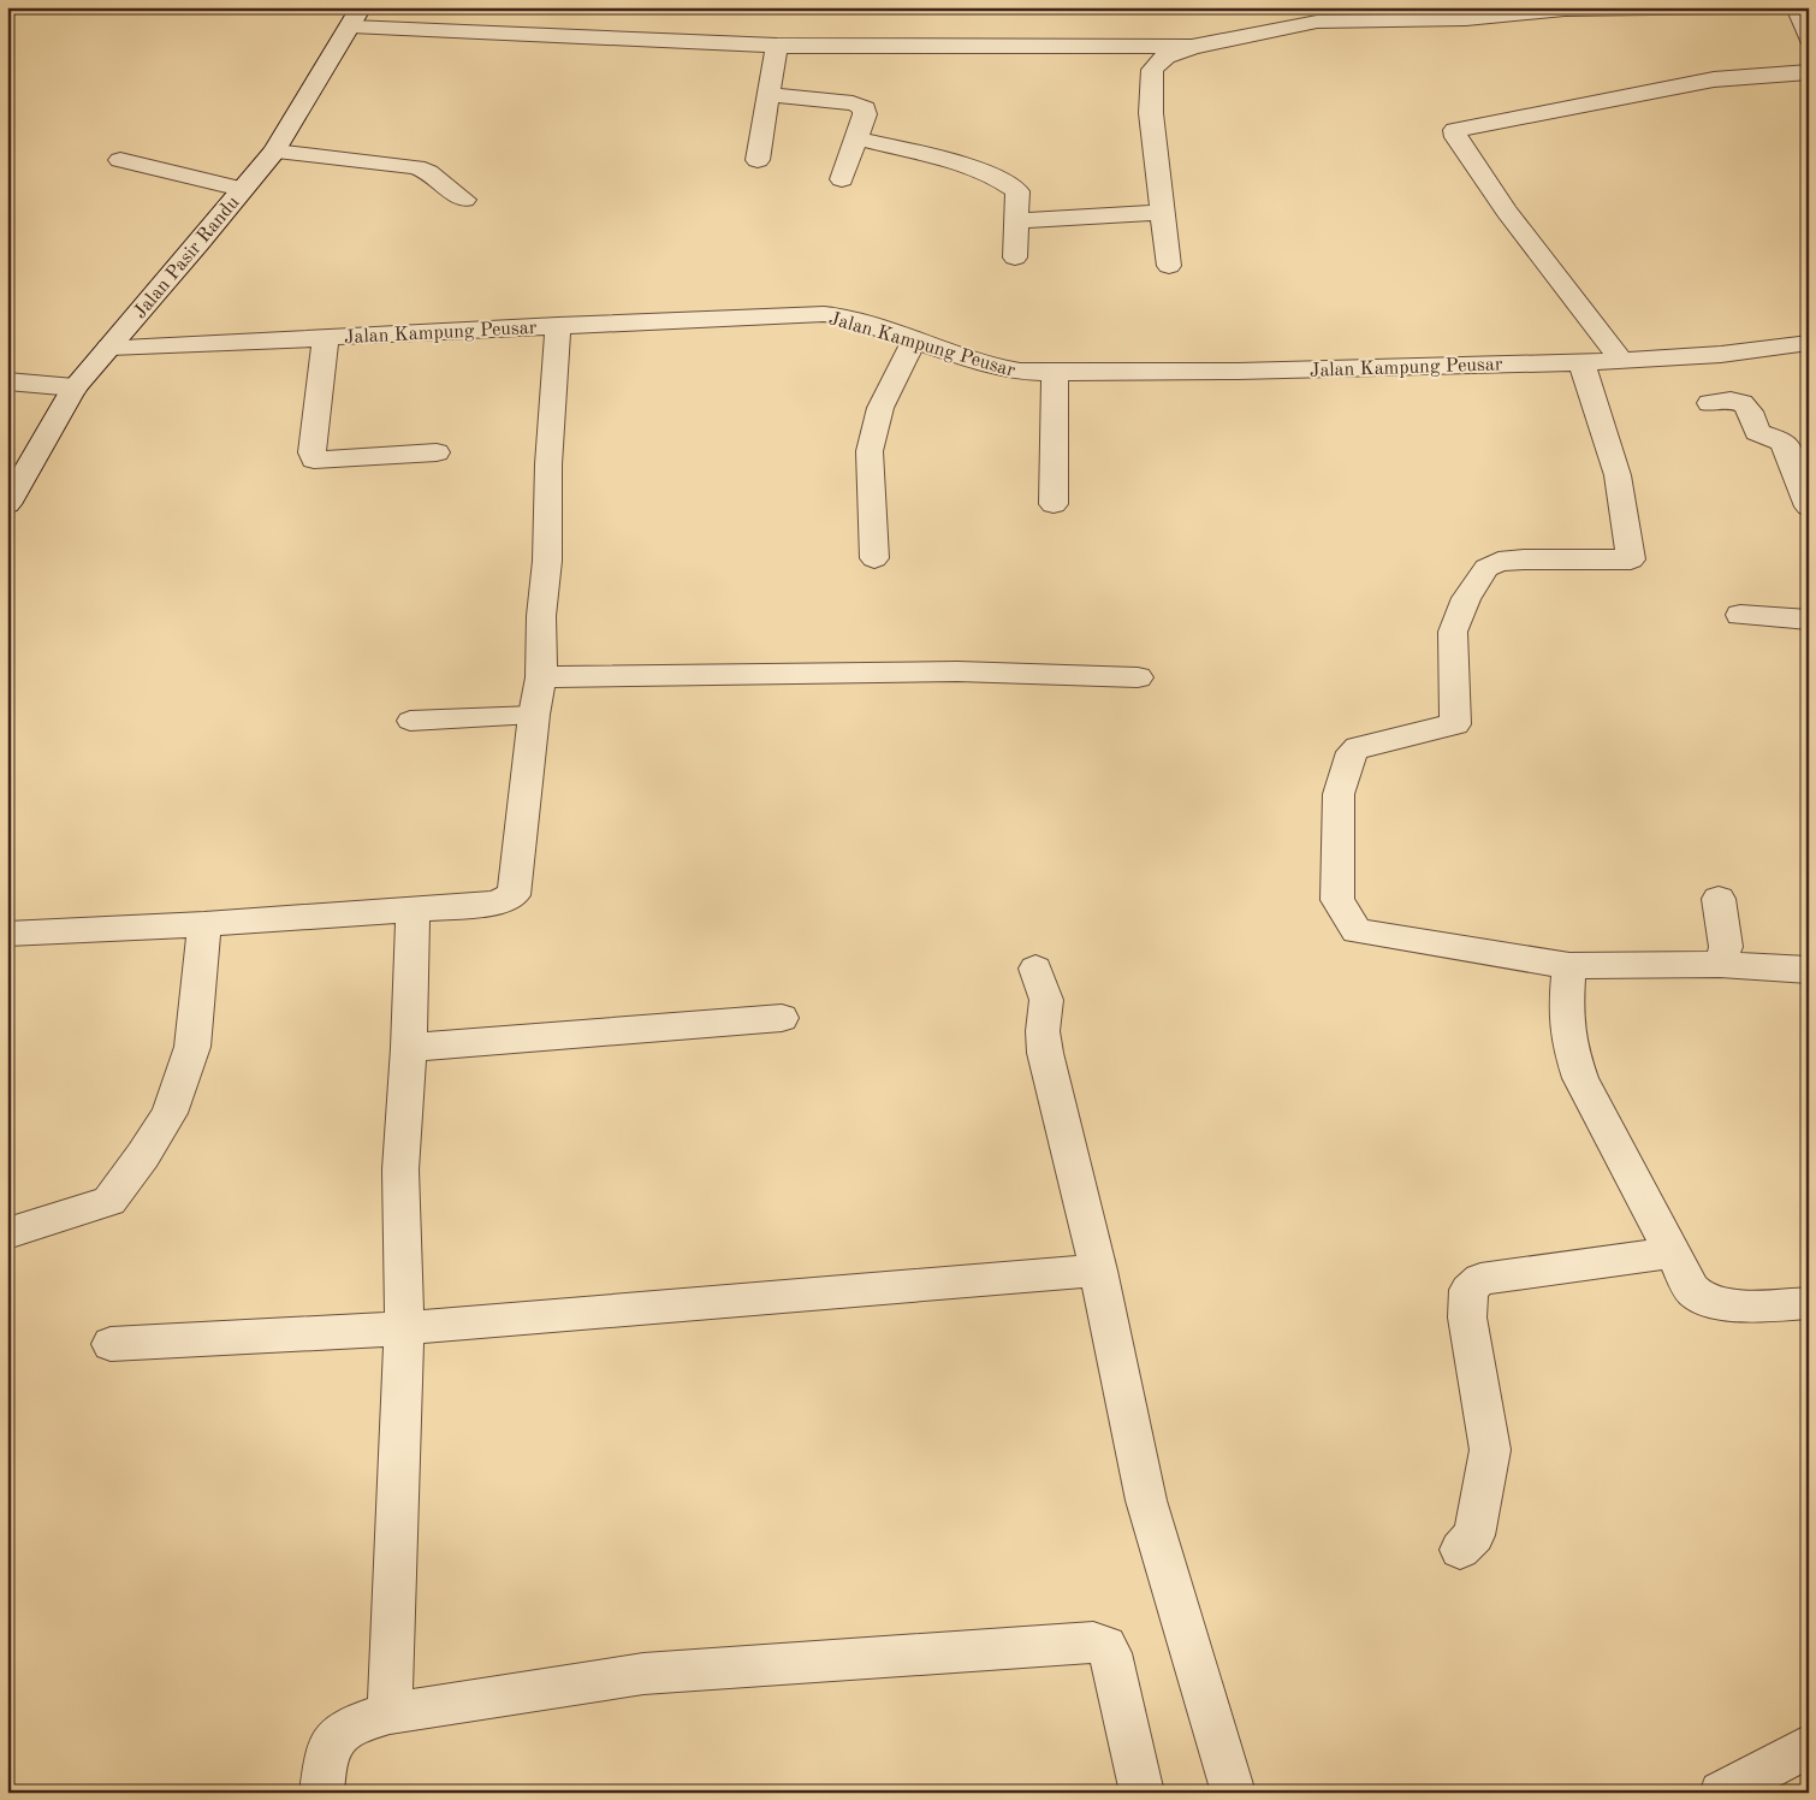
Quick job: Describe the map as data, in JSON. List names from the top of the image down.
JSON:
{
  "streets": {
    "street": ["Jalan Pasir Randu", "Jalan Kampung Peusar"]
  },
  "crossings": [
    ["Jalan Pasir Randu", "Jalan Kampung Peusar"]
  ]
}
